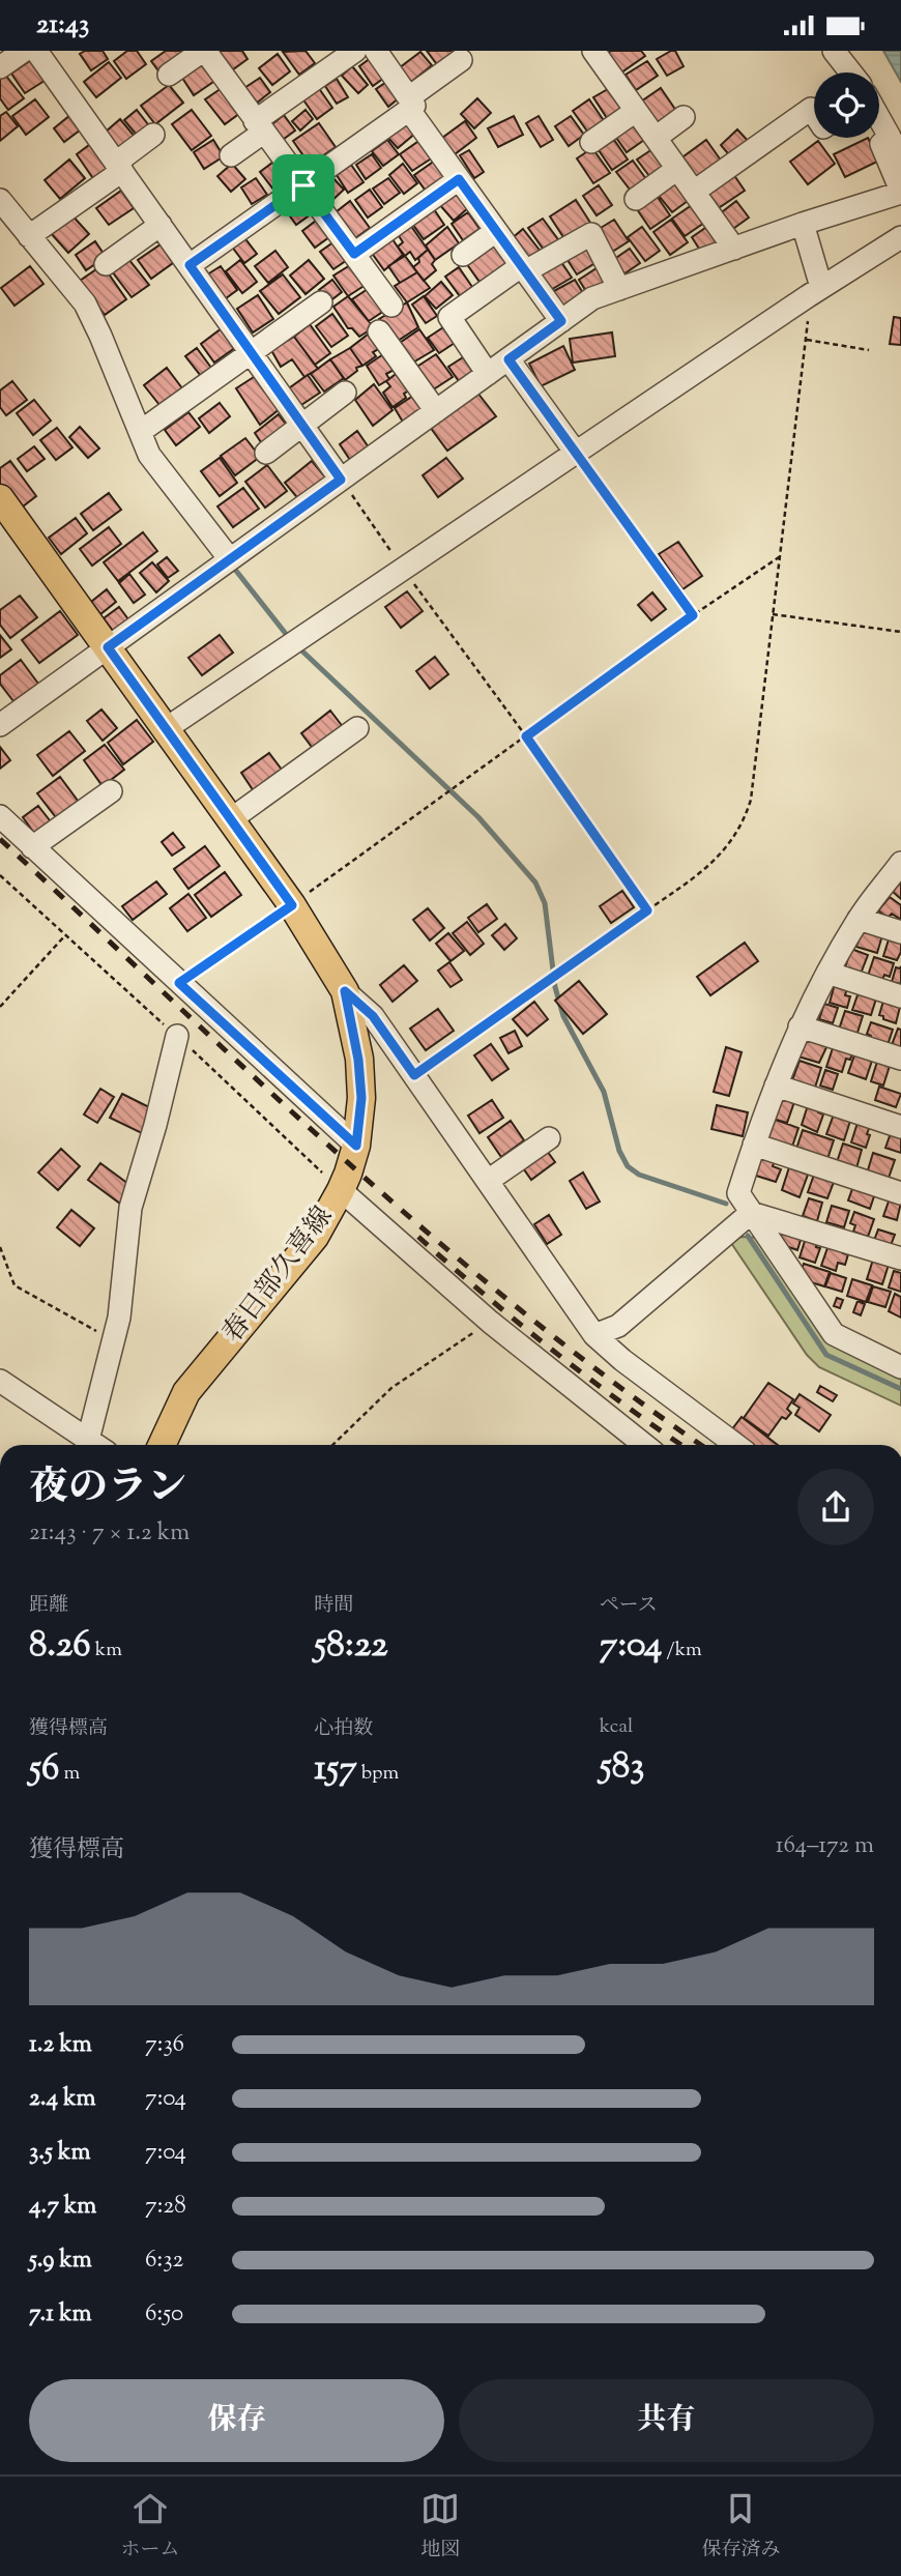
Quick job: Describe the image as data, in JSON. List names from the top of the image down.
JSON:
{
  "streets": {
    "main road": ["春日部久喜線"]
  },
  "page": {
    "status": "21:43",
    "heading": ["夜のラン", "21:43 · 7 × 1.2 km"],
    "stats": [
      ["距離", "8.26 km"],
      ["時間", "58:22"],
      ["ペース", "7:04 /km"],
      ["獲得標高", "56 m"],
      ["心拍数", "157 bpm"],
      ["kcal", "583"]
    ],
    "chart": ["獲得標高", "164–172 m"],
    "list": [
      {
        "name": "1.2 km",
        "note": "7:36"
      },
      {
        "name": "2.4 km",
        "note": "7:04"
      },
      {
        "name": "3.5 km",
        "note": "7:04"
      },
      {
        "name": "4.7 km",
        "note": "7:28"
      },
      {
        "name": "5.9 km",
        "note": "6:32"
      },
      {
        "name": "7.1 km",
        "note": "6:50"
      }
    ],
    "buttons": ["保存", "共有"],
    "tabs": ["ホーム", "地図", "保存済み"]
  }
}
